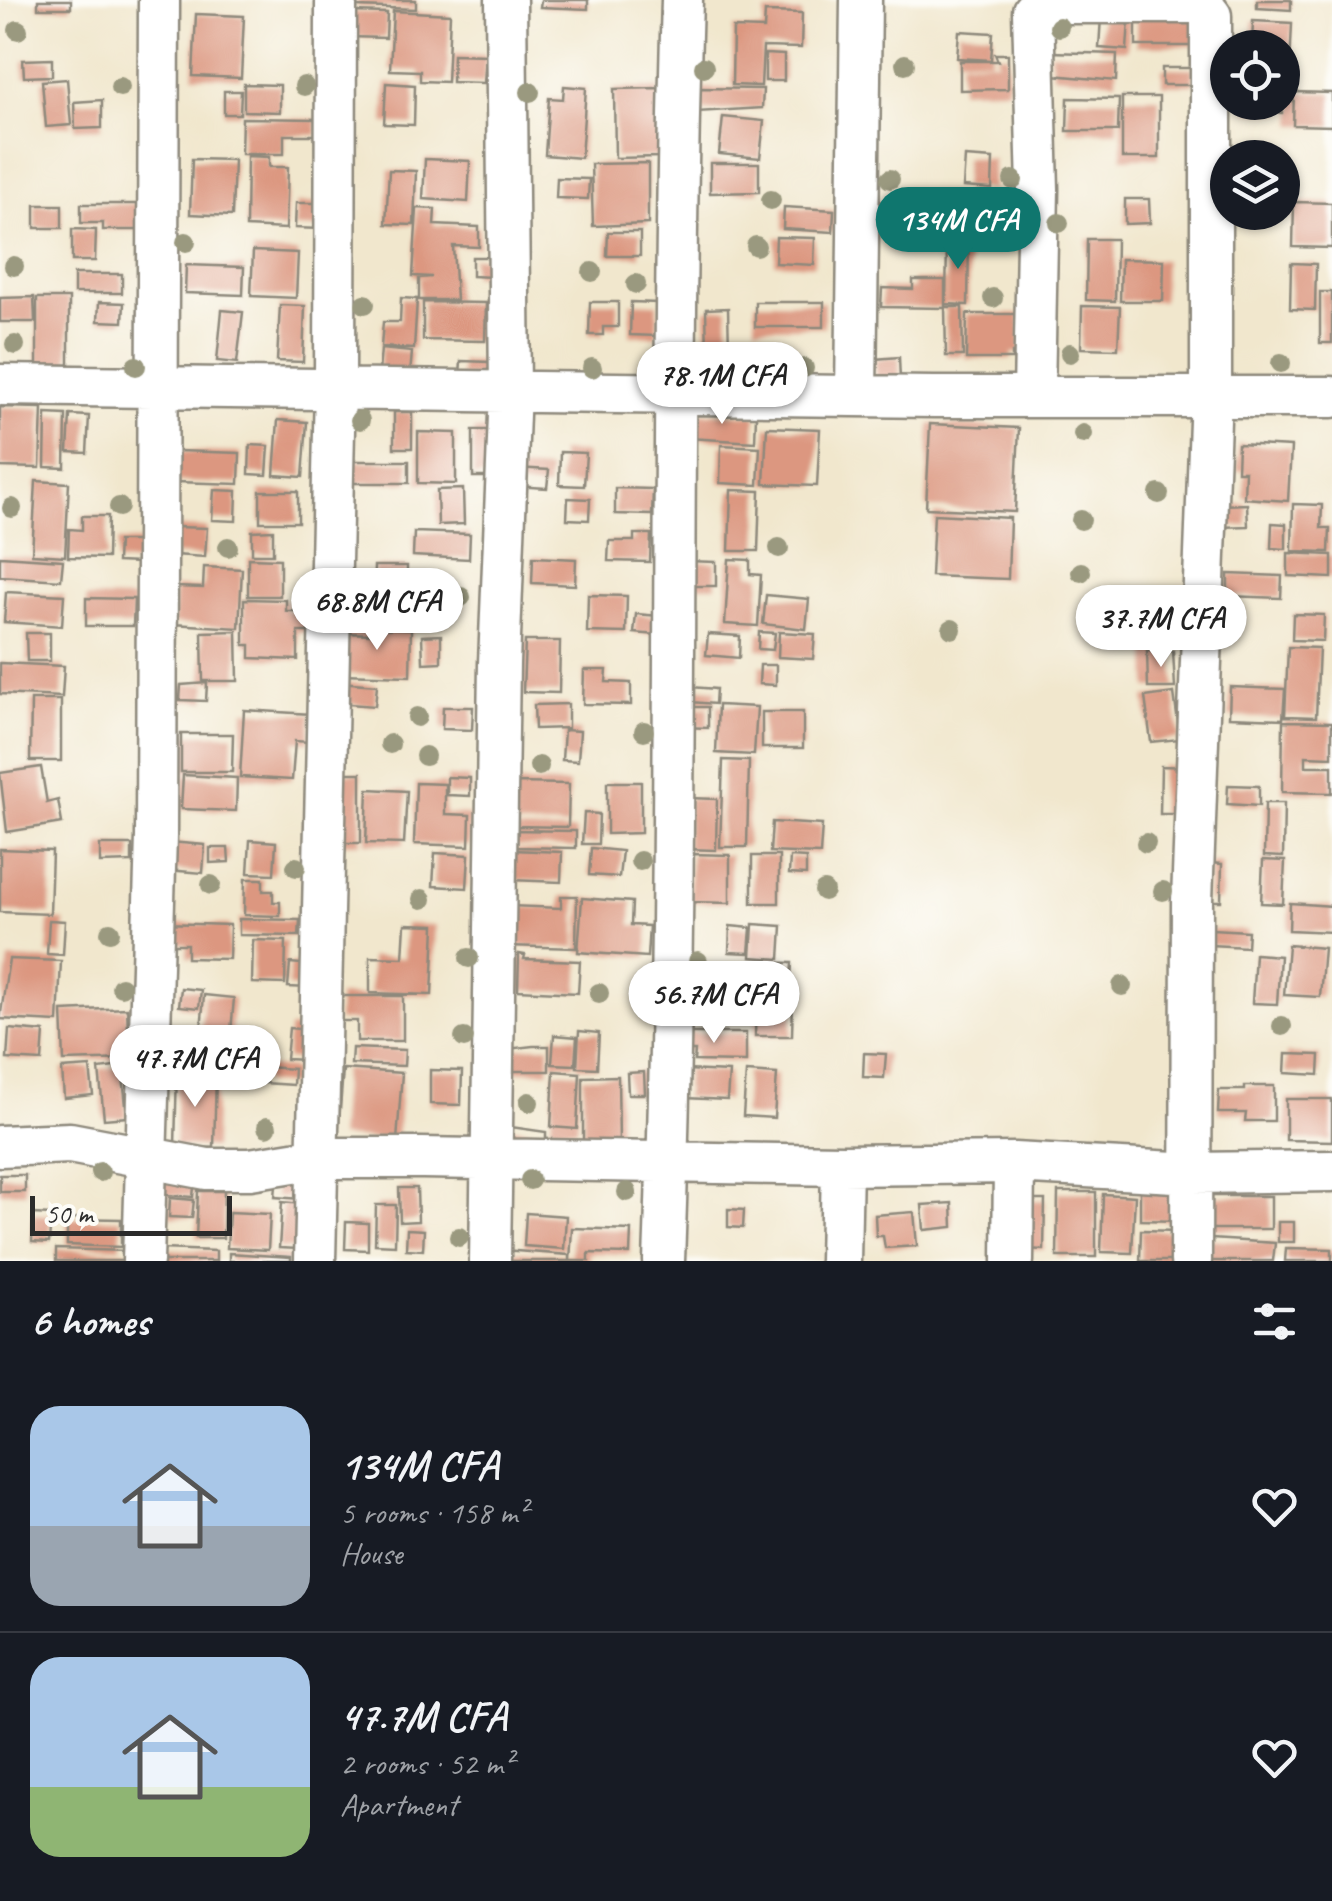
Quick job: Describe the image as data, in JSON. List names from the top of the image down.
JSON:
{
  "scale_bar": "50 m",
  "page": {
    "price": [
      "134M CFA",
      "78.1M CFA",
      "68.8M CFA",
      "37.7M CFA",
      "56.7M CFA",
      "47.7M CFA"
    ],
    "scale": "50 m",
    "heading": "6 homes",
    "list": [
      {
        "name": "134M CFA",
        "note": "5 rooms · 158 m² · House"
      },
      {
        "name": "47.7M CFA",
        "note": "2 rooms · 52 m² · Apartment"
      }
    ]
  }
}
